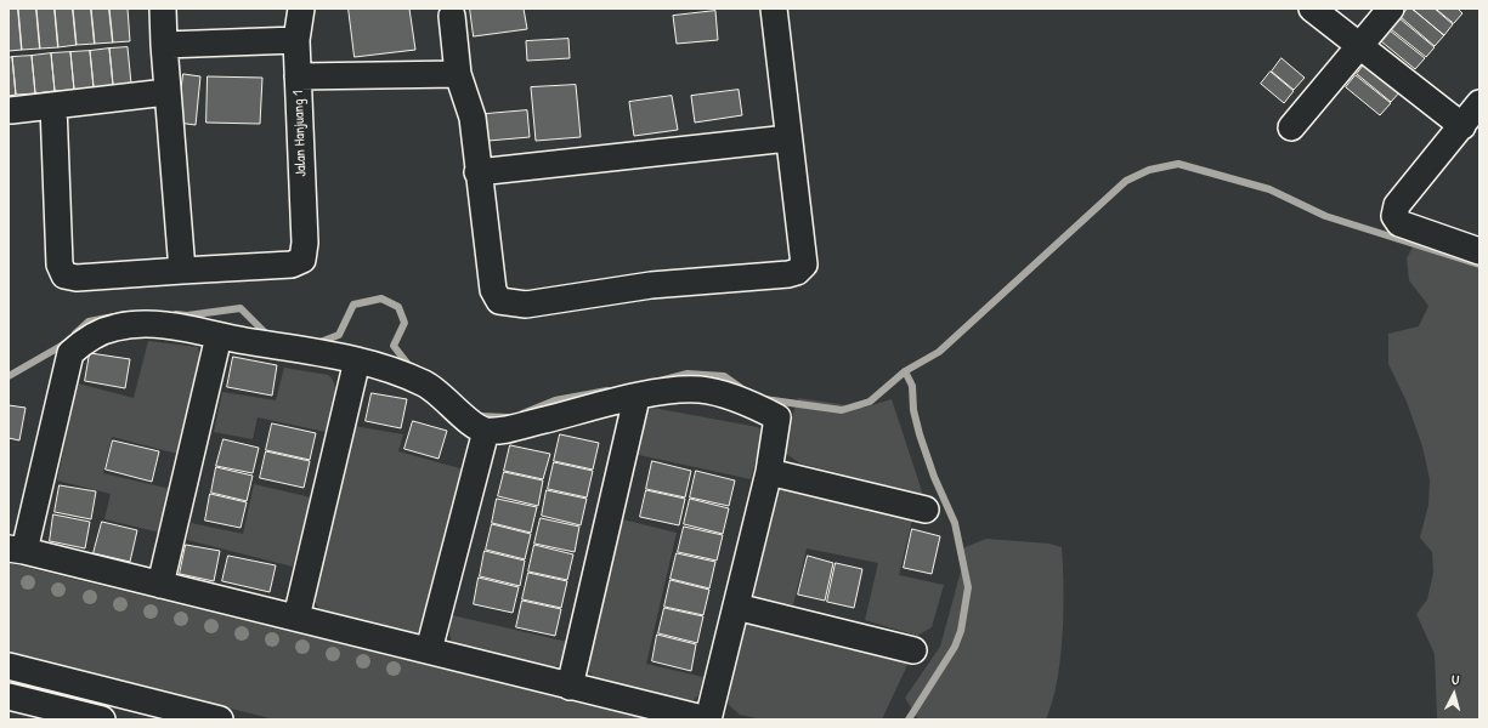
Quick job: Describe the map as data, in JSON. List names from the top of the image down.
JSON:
{
  "streets": {
    "street": ["Jalan Hanjuang 1"]
  },
  "north": "top"
}
